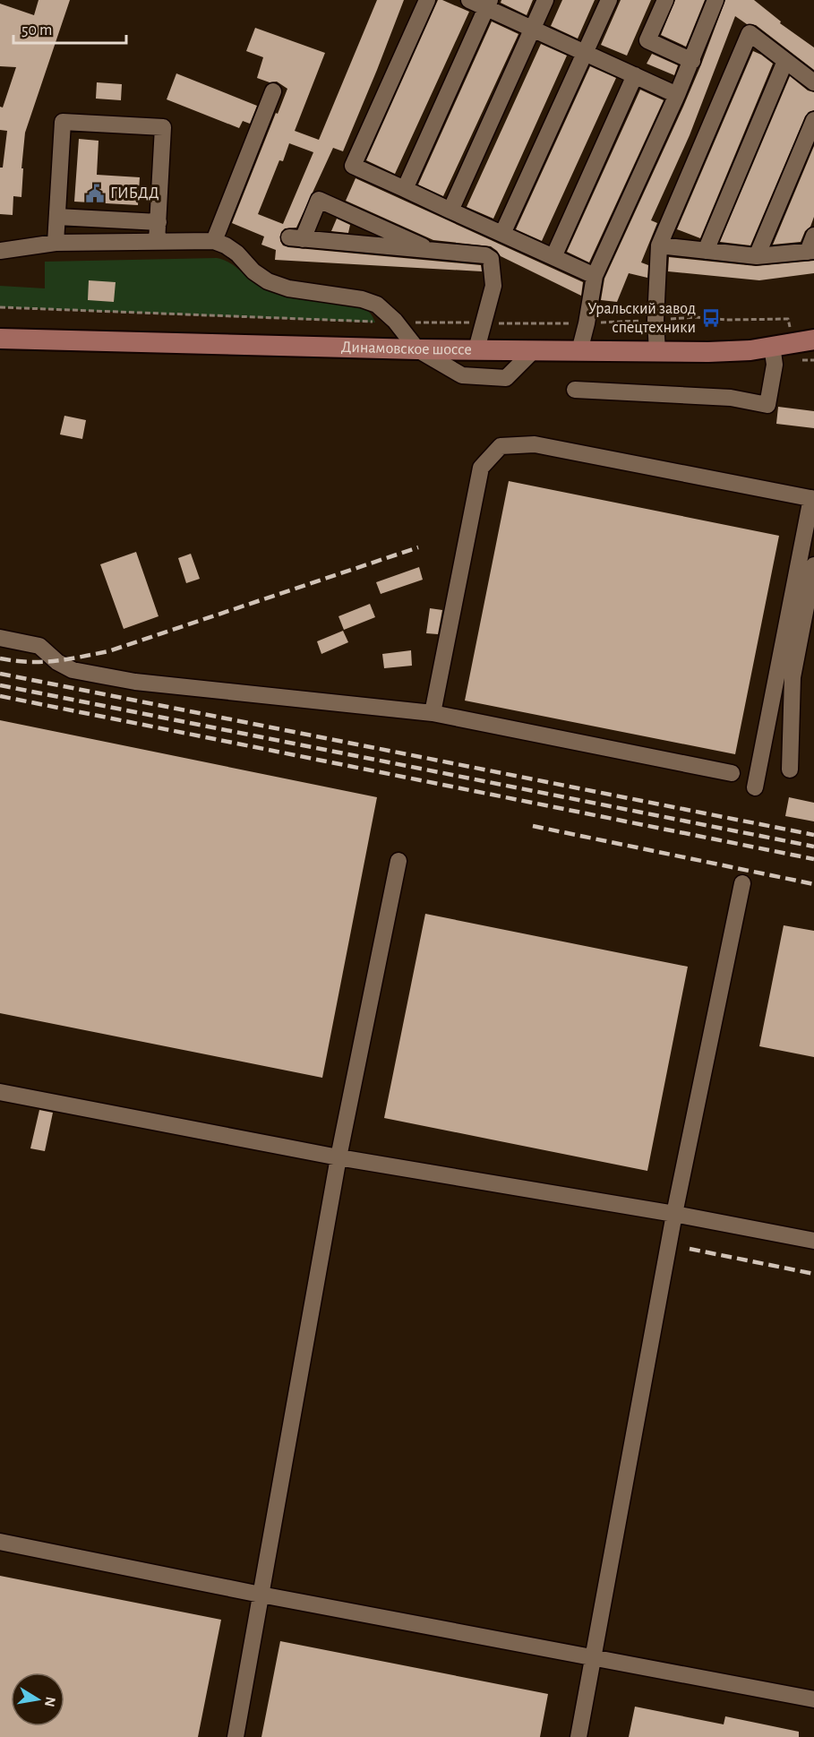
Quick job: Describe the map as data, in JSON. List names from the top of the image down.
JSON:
{
  "streets": {
    "main road": ["Динамовское шоссе"]
  },
  "places": {
    "public building": ["ГИБДД"],
    "bus stop": ["Уральский завод спецтехники"]
  },
  "scale_bar": "50 m",
  "north": "right"
}
